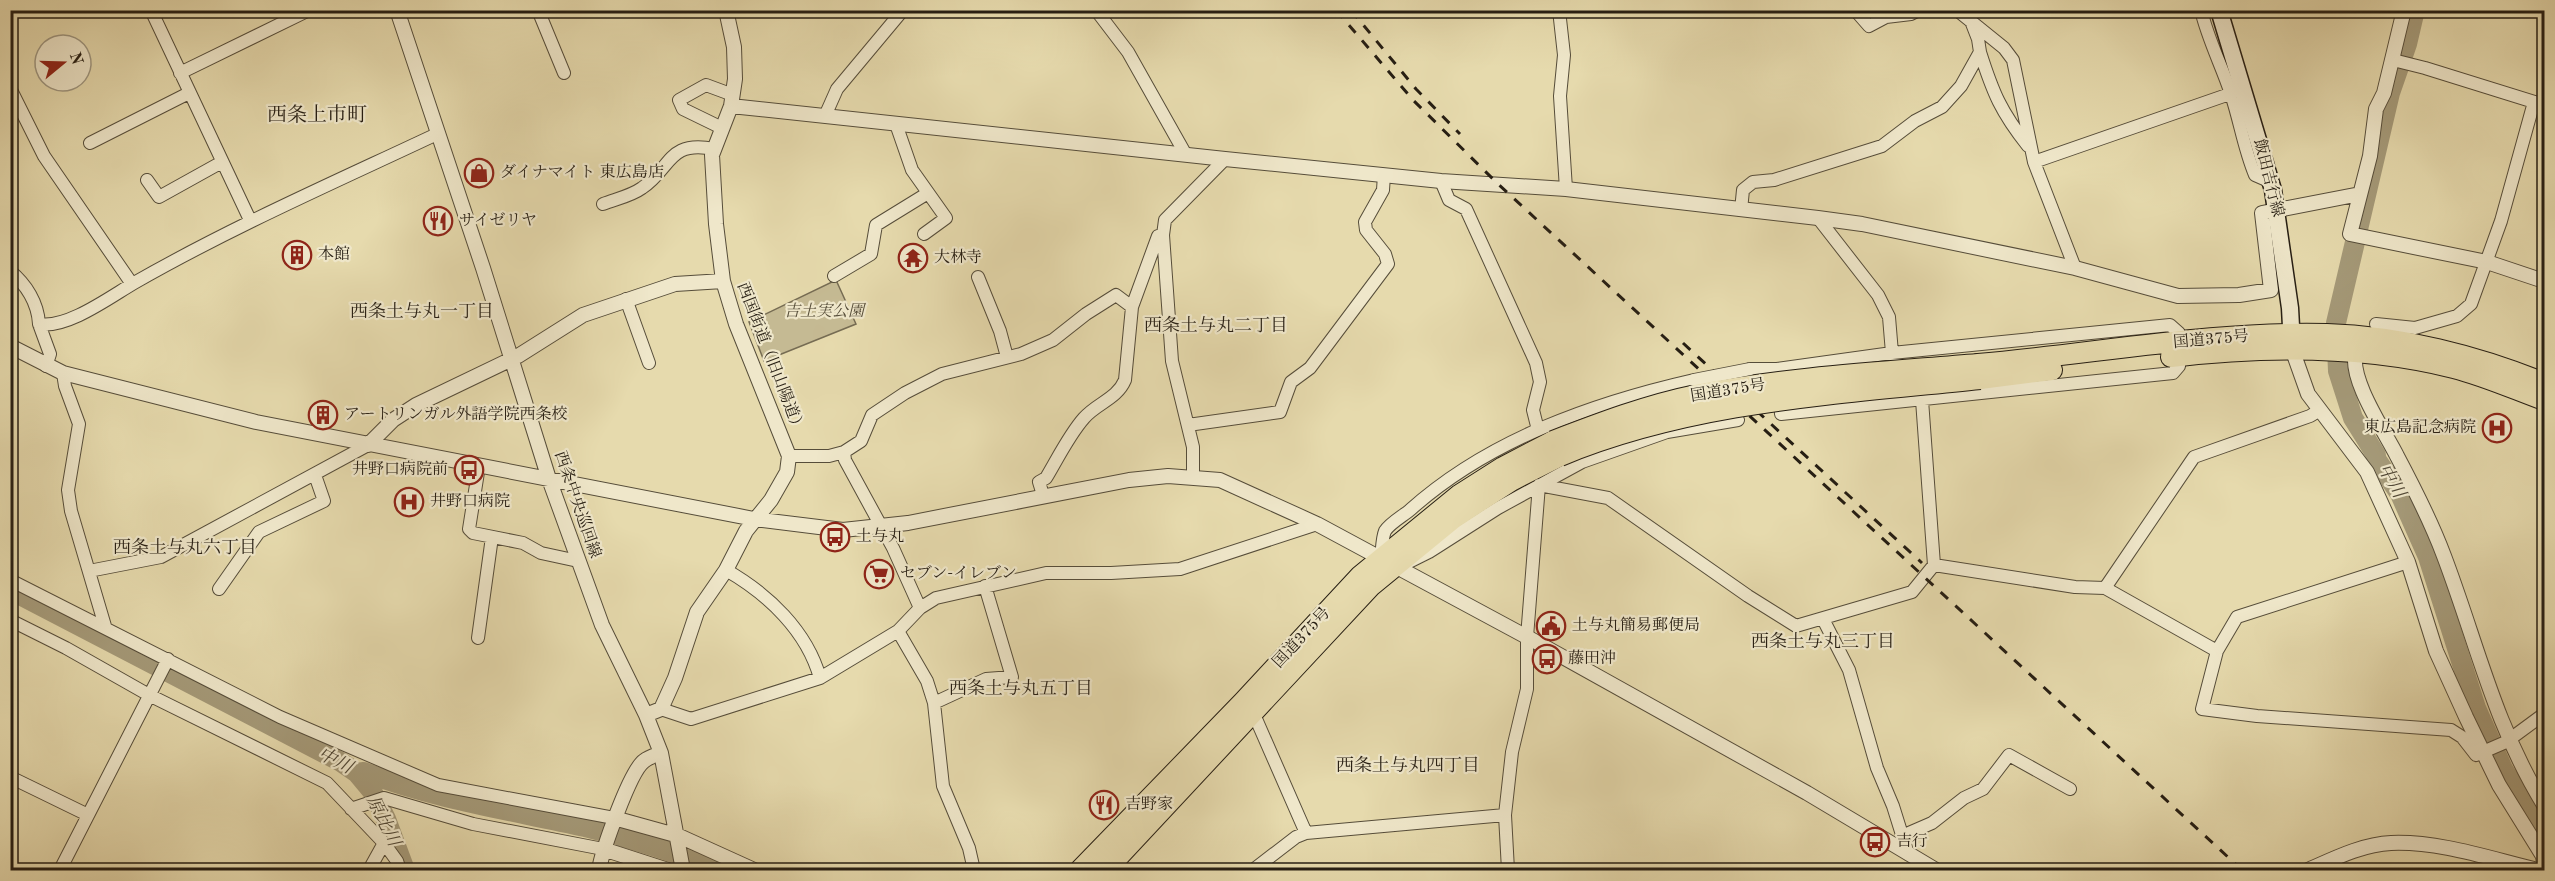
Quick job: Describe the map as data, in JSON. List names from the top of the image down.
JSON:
{
  "streets": {
    "highway": ["国道375号"],
    "main road": ["飯田吉行線"],
    "street": ["西国街道（旧山陽道）", "西条中央巡回線"]
  },
  "crossings": [
    ["飯田吉行線", "国道375号"]
  ],
  "districts": [
    "西条上市町",
    "西条土与丸一丁目",
    "西条土与丸二丁目",
    "西条土与丸六丁目",
    "西条土与丸三丁目",
    "西条土与丸五丁目",
    "西条土与丸四丁目"
  ],
  "water": ["中川", "原比川"],
  "parks": ["吉土実公園"],
  "places": {
    "shop": ["ダイナマイト 東広島店"],
    "restaurant": ["サイゼリヤ", "吉野家"],
    "building": ["本館", "アートリンガル外語学院西条校"],
    "temple": ["大林寺"],
    "hospital": ["東広島記念病院", "井野口病院"],
    "bus stop": [
      "井野口病院前",
      "土与丸",
      "藤田沖",
      "吉行"
    ],
    "supermarket": ["セブン-イレブン"],
    "public building": ["土与丸簡易郵便局"]
  },
  "north": "right"
}
